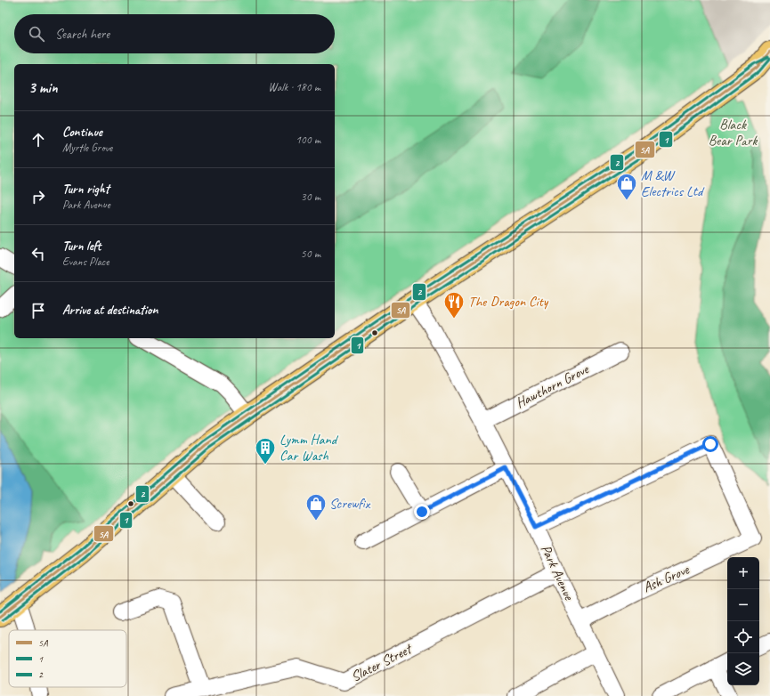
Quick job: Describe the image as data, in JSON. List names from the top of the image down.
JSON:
{
  "streets": {
    "street": [
      "Hawthorn Grove",
      "Park Avenue",
      "Ash Grove",
      "Slater Street"
    ]
  },
  "crossings": [
    ["Hawthorn Grove", "Park Avenue"],
    ["Park Avenue", "Ash Grove"],
    ["Park Avenue", "Slater Street"]
  ],
  "parks": ["Black Bear Park"],
  "places": {
    "shop": ["M &W Electrics Ltd", "Screwfix"],
    "restaurant": ["The Dragon City"],
    "building": ["Lymm Hand Car Wash"]
  },
  "lines": ["transit line 5A", "transit line 2", "transit line 1"],
  "legend": ["5A", "1", "2"],
  "page": {
    "search": "Search here",
    "heading": ["3 min", "Walk · 180 m"],
    "list": [
      ["Continue", "Myrtle Grove", "100 m"],
      ["Turn right", "Park Avenue", "30 m"],
      ["Turn left", "Evans Place", "50 m"],
      "Arrive at destination"
    ],
    "map_buttons": ["+", "−"]
  }
}
